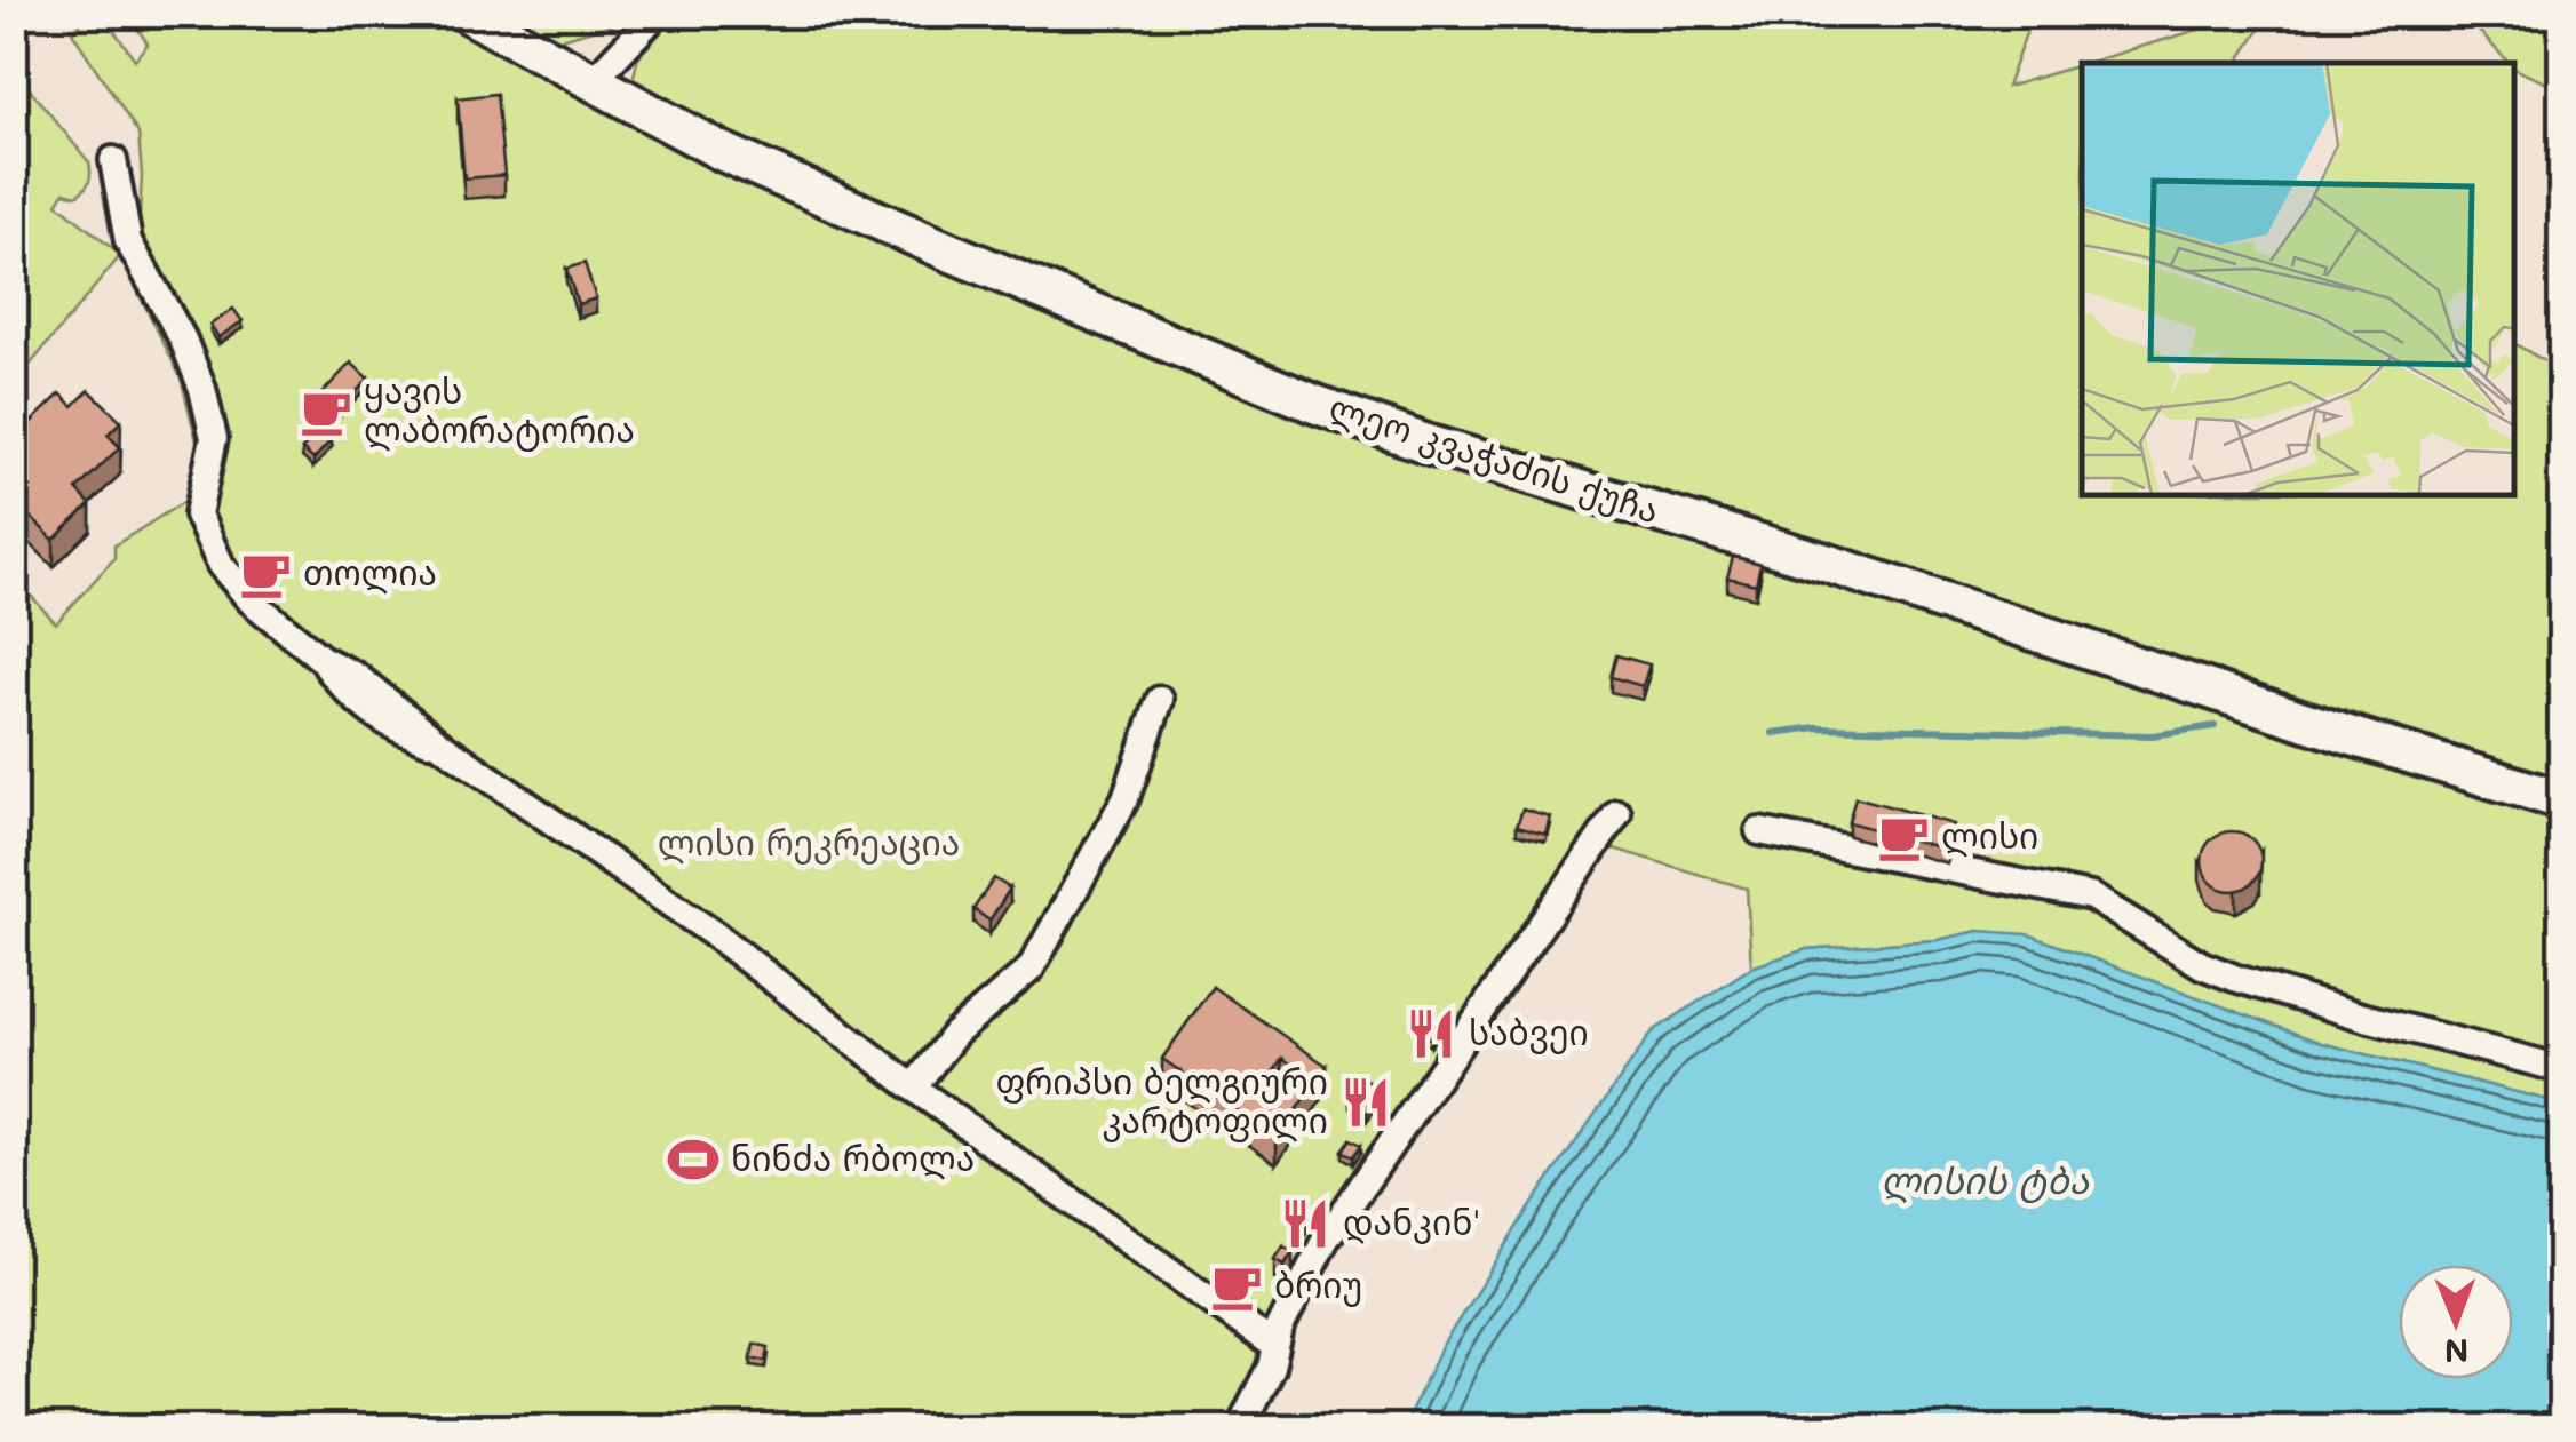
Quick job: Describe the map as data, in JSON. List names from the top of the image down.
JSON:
{
  "streets": {
    "main road": ["ლეო კვაჭაძის ქუჩა"]
  },
  "water": ["ლისის ტბა"],
  "parks": ["ლისი რეკრეაცია"],
  "places": {
    "cafe": [
      "ყავის ლაბორატორია",
      "თოლია",
      "ლისი",
      "ბრიუ"
    ],
    "restaurant": ["საბვეი", "ფრიპსი ბელგიური კარტოფილი", "დანკინ'"],
    "sports": ["ნინძა რბოლა"]
  },
  "north": "bottom"
}
